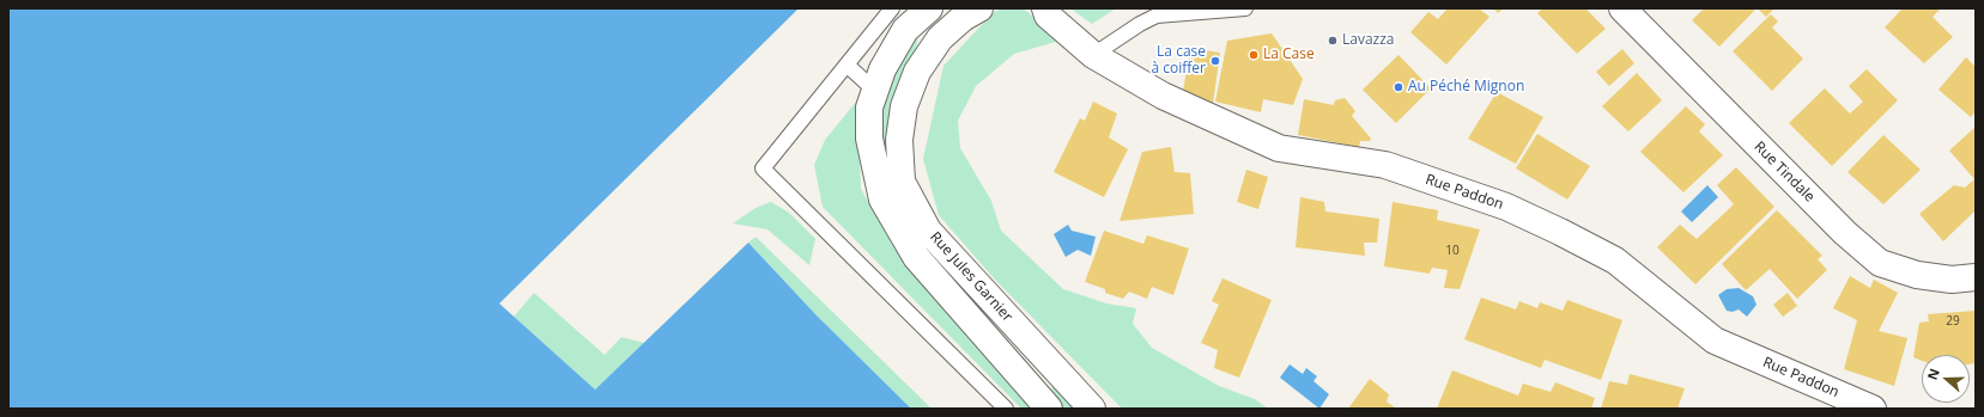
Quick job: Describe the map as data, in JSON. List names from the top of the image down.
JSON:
{
  "streets": {
    "street": ["Rue Tindale", "Rue Paddon", "Rue Jules Garnier"]
  },
  "places": [
    "Lavazza",
    "La Case",
    "La case à coiffer",
    "Au Péché Mignon"
  ],
  "house_numbers": ["10", "29"],
  "north": "left"
}
